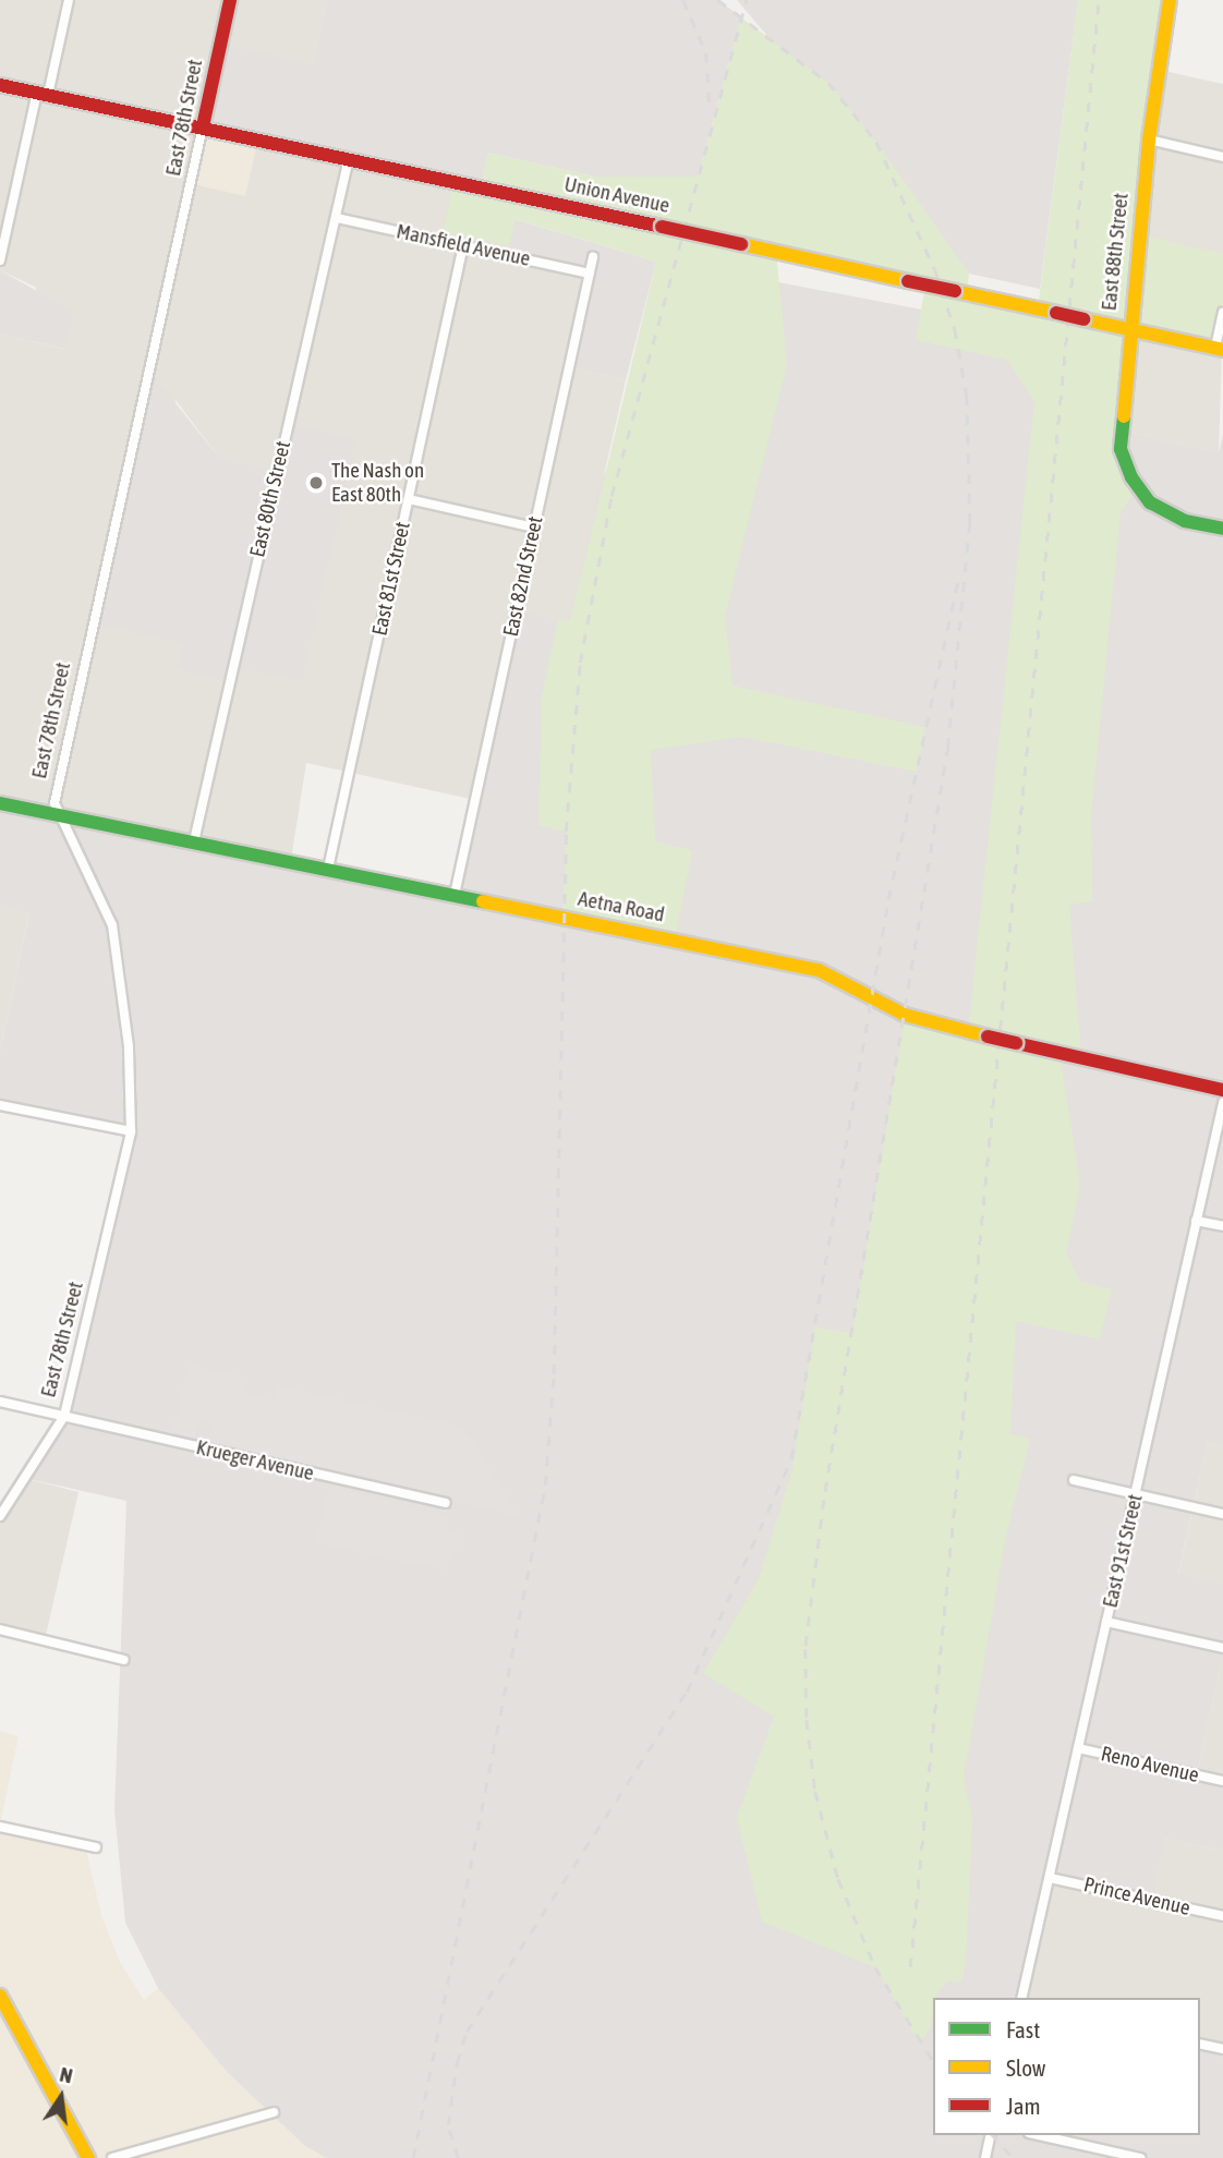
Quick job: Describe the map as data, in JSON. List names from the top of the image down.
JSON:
{
  "streets": {
    "street": [
      "East 78th Street",
      "Union Avenue",
      "Mansfield Avenue",
      "East 88th Street",
      "East 80th Street",
      "East 82nd Street",
      "East 81st Street",
      "Aetna Road",
      "Krueger Avenue",
      "East 91st Street",
      "Reno Avenue",
      "Prince Avenue"
    ]
  },
  "crossings": [
    ["East 78th Street", "Union Avenue"],
    ["East 78th Street", "Aetna Road"],
    ["East 78th Street", "Krueger Avenue"],
    ["Union Avenue", "East 88th Street"],
    ["Union Avenue", "East 80th Street"],
    ["Mansfield Avenue", "East 80th Street"],
    ["Mansfield Avenue", "East 82nd Street"],
    ["Mansfield Avenue", "East 81st Street"],
    ["East 80th Street", "Aetna Road"],
    ["East 82nd Street", "Aetna Road"],
    ["East 81st Street", "Aetna Road"],
    ["East 91st Street", "Reno Avenue"],
    ["East 91st Street", "Prince Avenue"]
  ],
  "places": ["The Nash on East 80th"],
  "legend": ["Fast", "Slow", "Jam"],
  "north": "top"
}
